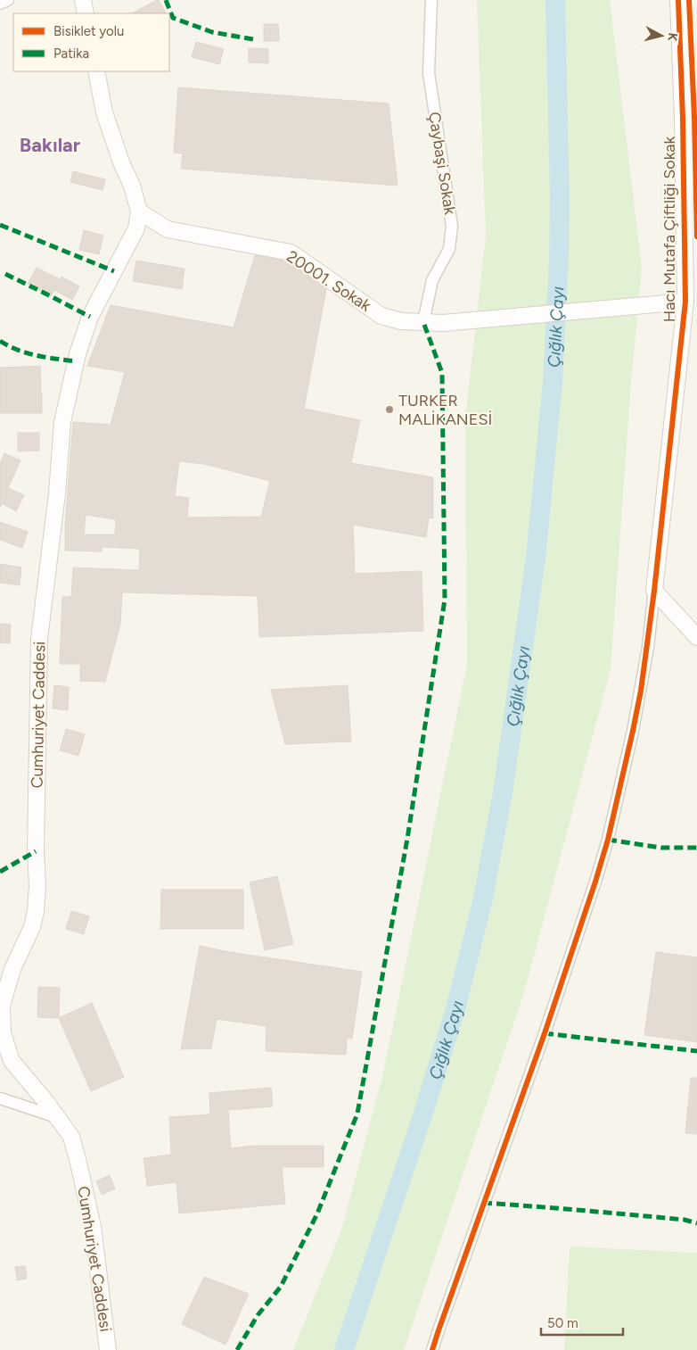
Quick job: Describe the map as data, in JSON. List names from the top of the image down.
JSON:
{
  "streets": {
    "street": [
      "Çaybaşi Sokak",
      "Hacı Mutafa Çiftliği Sokak",
      "20001. Sokak",
      "Cumhuriyet Caddesi"
    ]
  },
  "crossings": [
    ["Çaybaşi Sokak", "20001. Sokak"],
    ["Hacı Mutafa Çiftliği Sokak", "20001. Sokak"],
    ["20001. Sokak", "Cumhuriyet Caddesi"]
  ],
  "districts": ["Bakılar"],
  "water": ["Çığlık Çayı"],
  "places": ["TURKER MALİKANESİ"],
  "legend": ["Bisiklet yolu", "Patika"],
  "scale_bar": "50 m",
  "north": "right"
}
